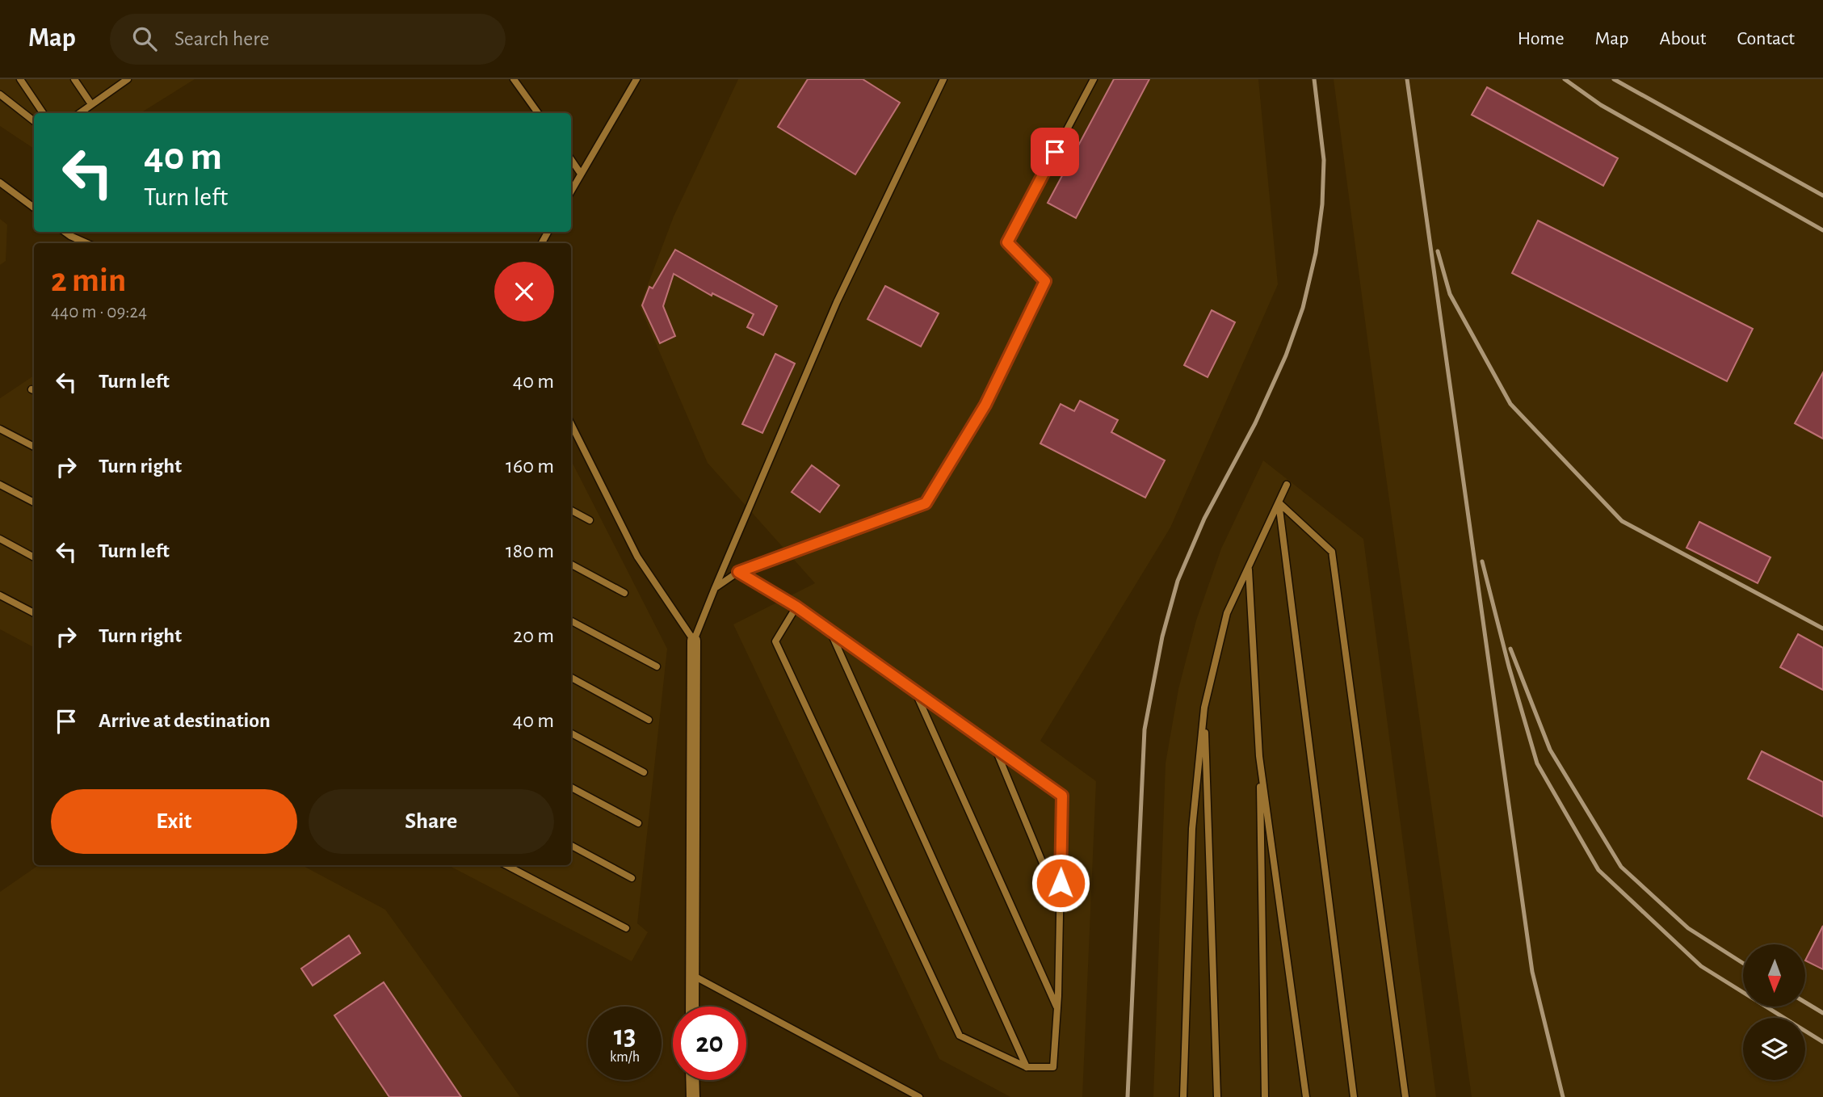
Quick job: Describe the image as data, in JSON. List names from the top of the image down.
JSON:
{
  "north": "bottom",
  "page": {
    "header": "Map",
    "search": "Search here",
    "nav": [
      "Home",
      "Map",
      "About",
      "Contact"
    ],
    "turn": ["40 m", "Turn left"],
    "heading": ["2 min", "440 m · 09:24"],
    "list": [
      {
        "name": "Turn left",
        "value": "40 m"
      },
      {
        "name": "Turn right",
        "value": "160 m"
      },
      {
        "name": "Turn left",
        "value": "180 m"
      },
      {
        "name": "Turn right",
        "value": "20 m"
      },
      {
        "name": "Arrive at destination",
        "value": "40 m"
      }
    ],
    "buttons": ["Exit", "Share"],
    "speed": "13 km/h",
    "limit": "20"
  }
}
